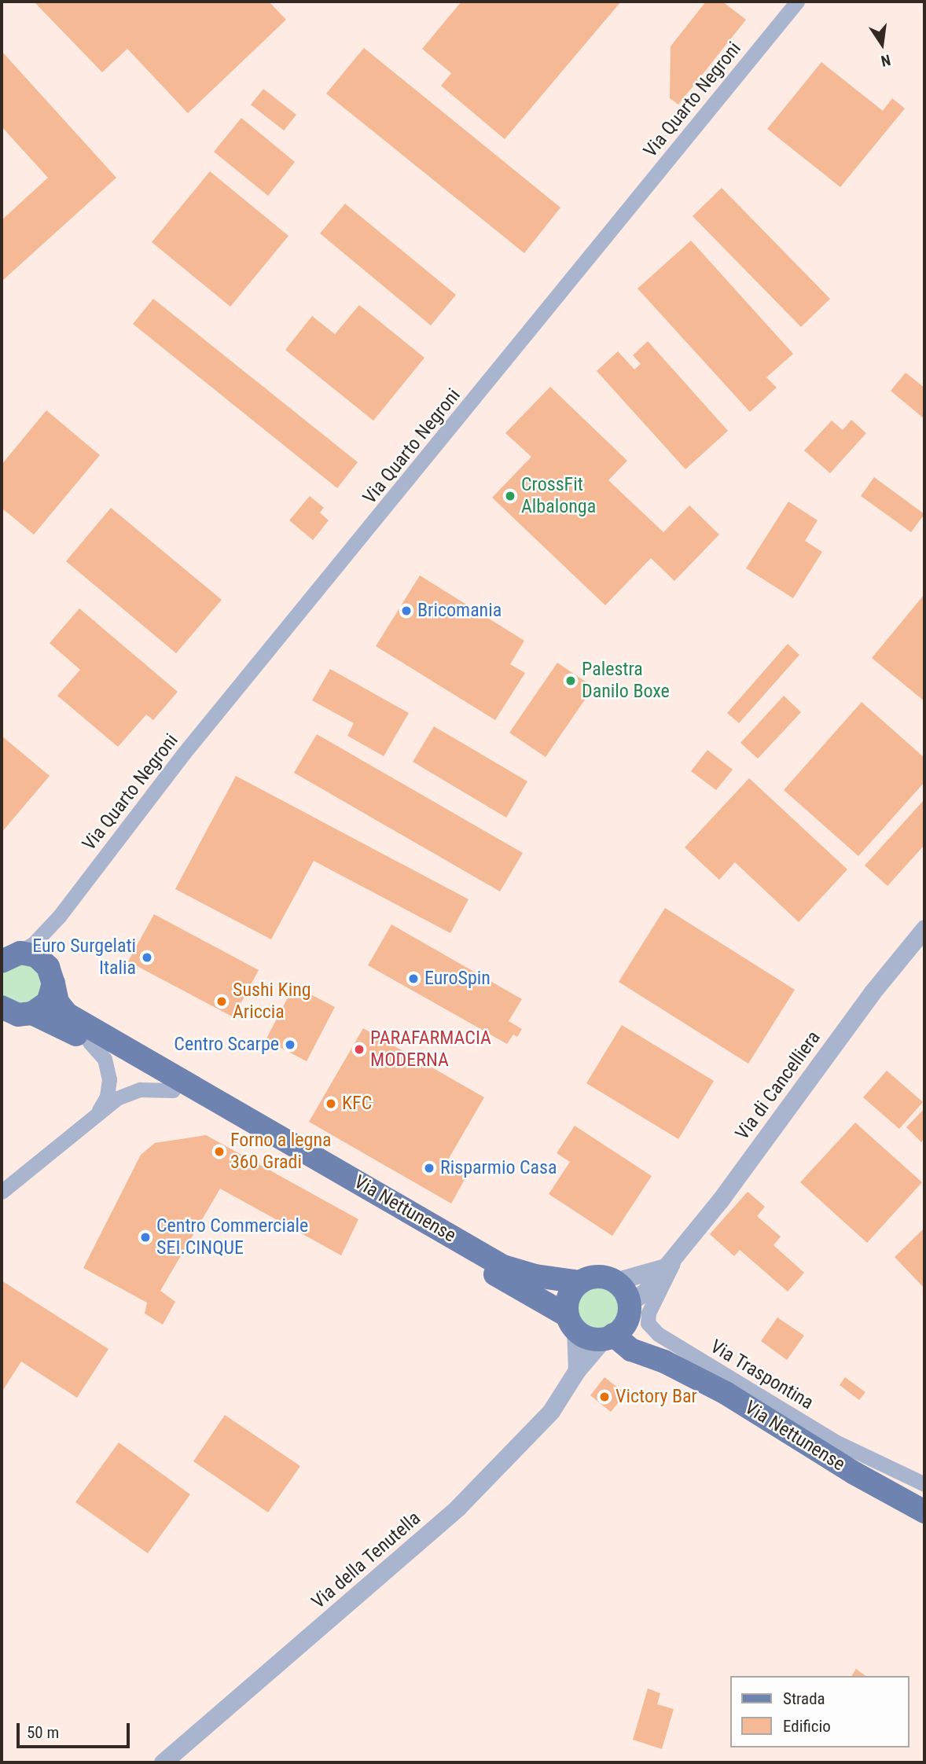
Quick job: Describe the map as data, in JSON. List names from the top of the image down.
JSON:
{
  "streets": {
    "main road": ["Via Nettunense"],
    "street": [
      "Via Quarto Negroni",
      "Via di Cancelliera",
      "Via Traspontina",
      "Via della Tenutella"
    ]
  },
  "crossings": [
    ["Via Quarto Negroni", "Via Nettunense"],
    ["Via di Cancelliera", "Via Nettunense"],
    ["Via di Cancelliera", "Via Traspontina"],
    ["Via di Cancelliera", "Via della Tenutella"],
    ["Via Nettunense", "Via della Tenutella"]
  ],
  "places": [
    "CrossFit Albalonga",
    "Bricomania",
    "Palestra Danilo Boxe",
    "Euro Surgelati Italia",
    "EuroSpin",
    "Sushi King Ariccia",
    "Centro Scarpe",
    "PARAFARMACIA MODERNA",
    "KFC",
    "Forno a legna 360 Gradi",
    "Risparmio Casa",
    "Centro Commerciale SEI.CINQUE",
    "Victory Bar"
  ],
  "legend": ["Strada", "Edificio"],
  "scale_bar": "50 m",
  "north": "bottom"
}
